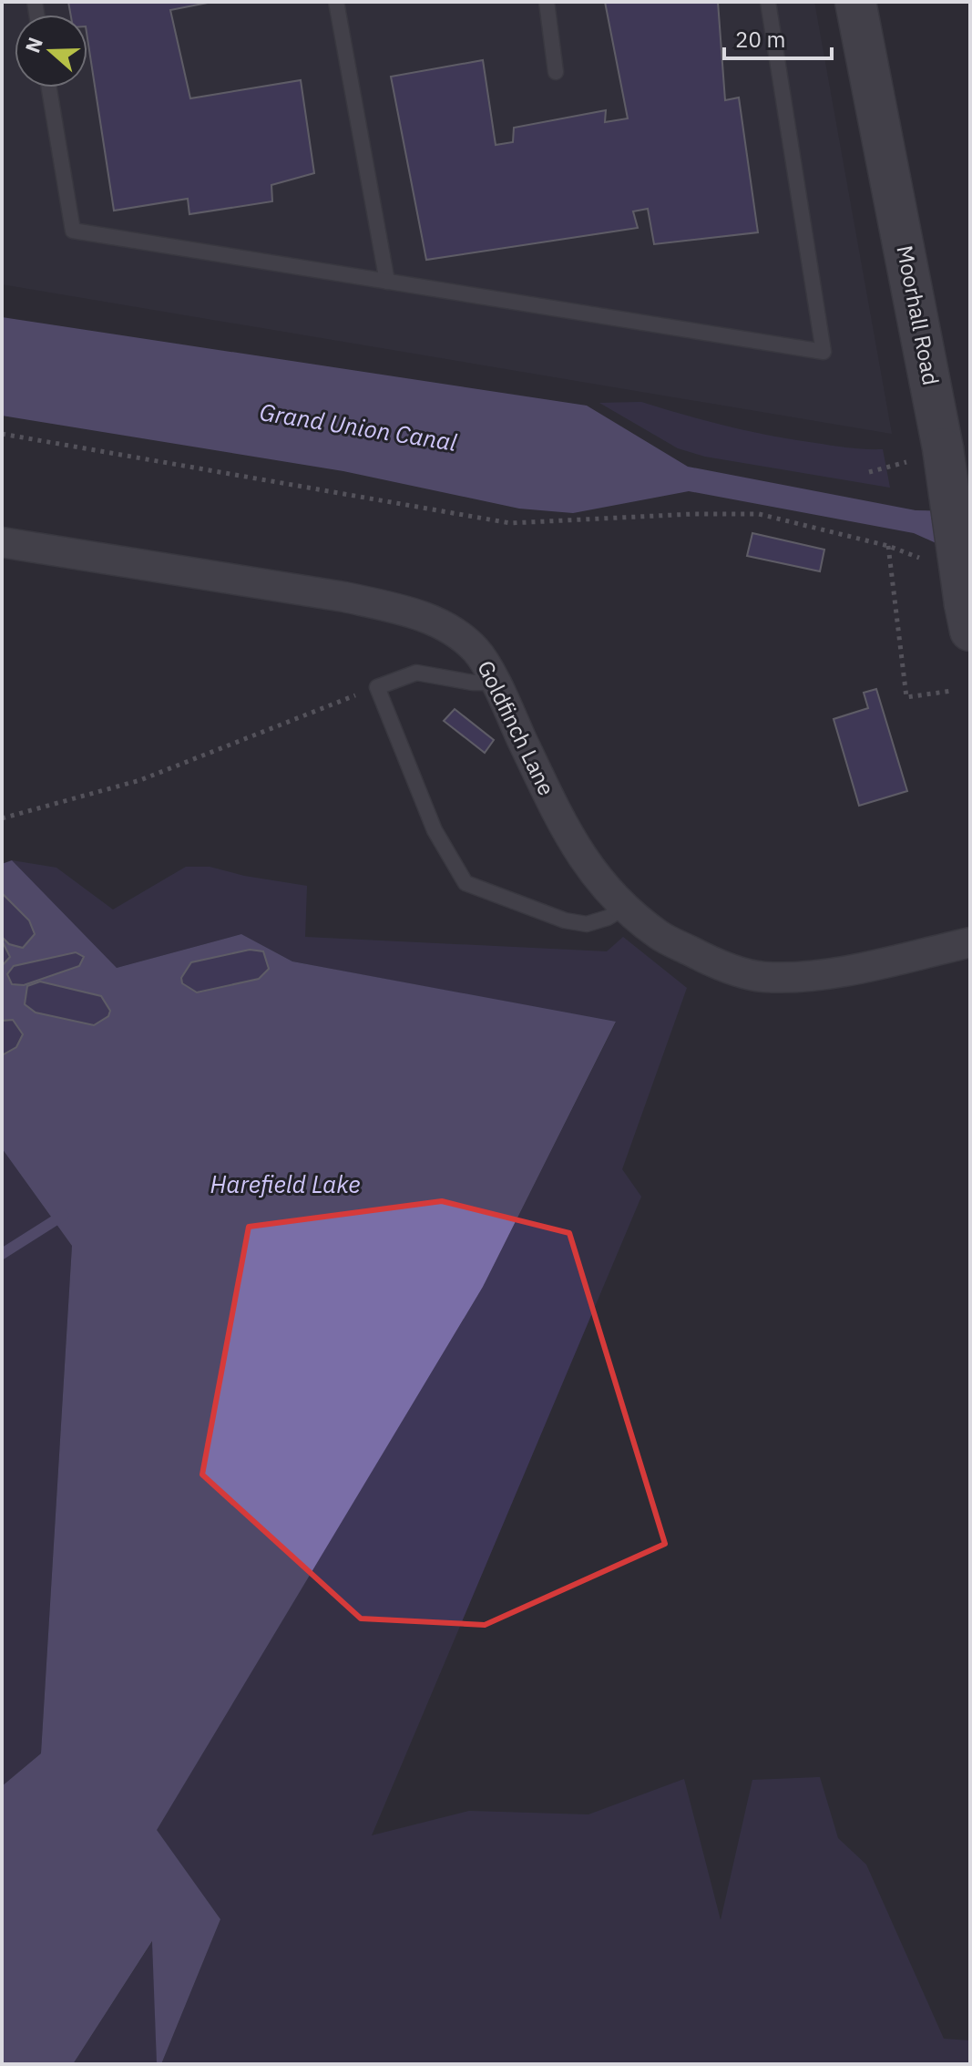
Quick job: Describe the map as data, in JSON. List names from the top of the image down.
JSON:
{
  "streets": {
    "street": ["Moorhall Road", "Goldfinch Lane"]
  },
  "water": ["Grand Union Canal", "Harefield Lake"],
  "scale_bar": "20 m",
  "north": "left"
}
